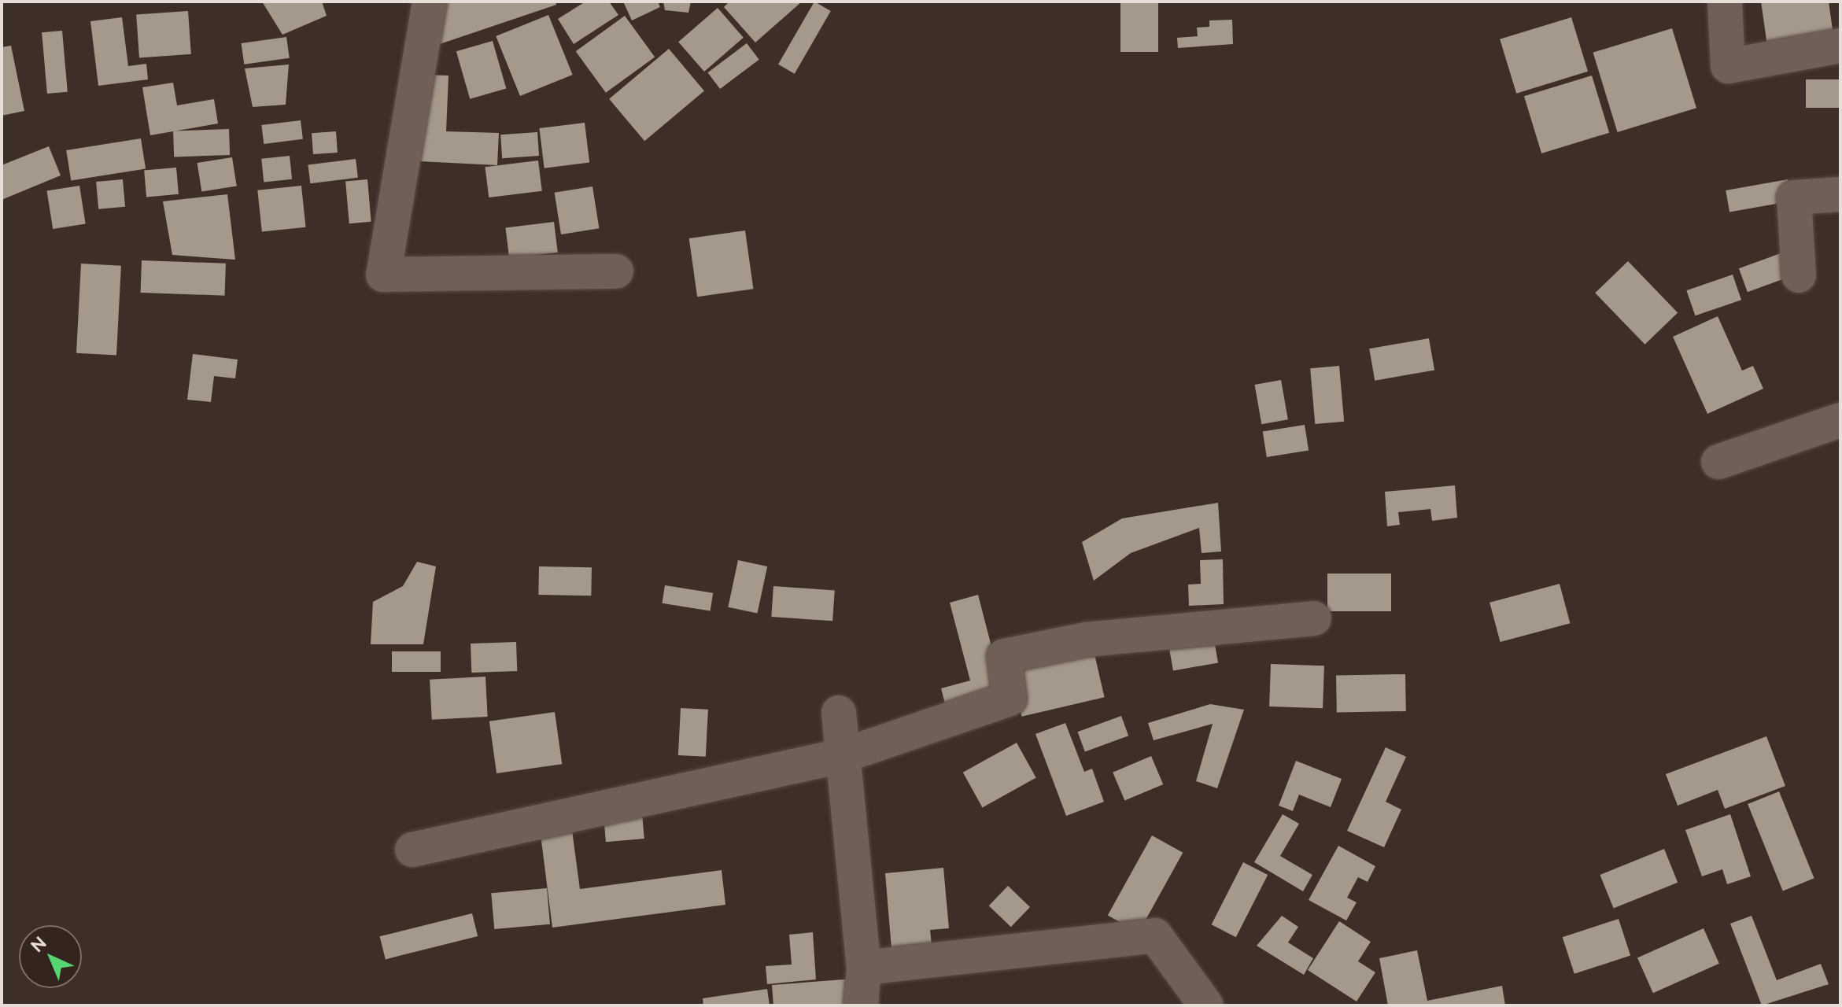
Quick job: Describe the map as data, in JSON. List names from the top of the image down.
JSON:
{
  "north": "top left"
}
